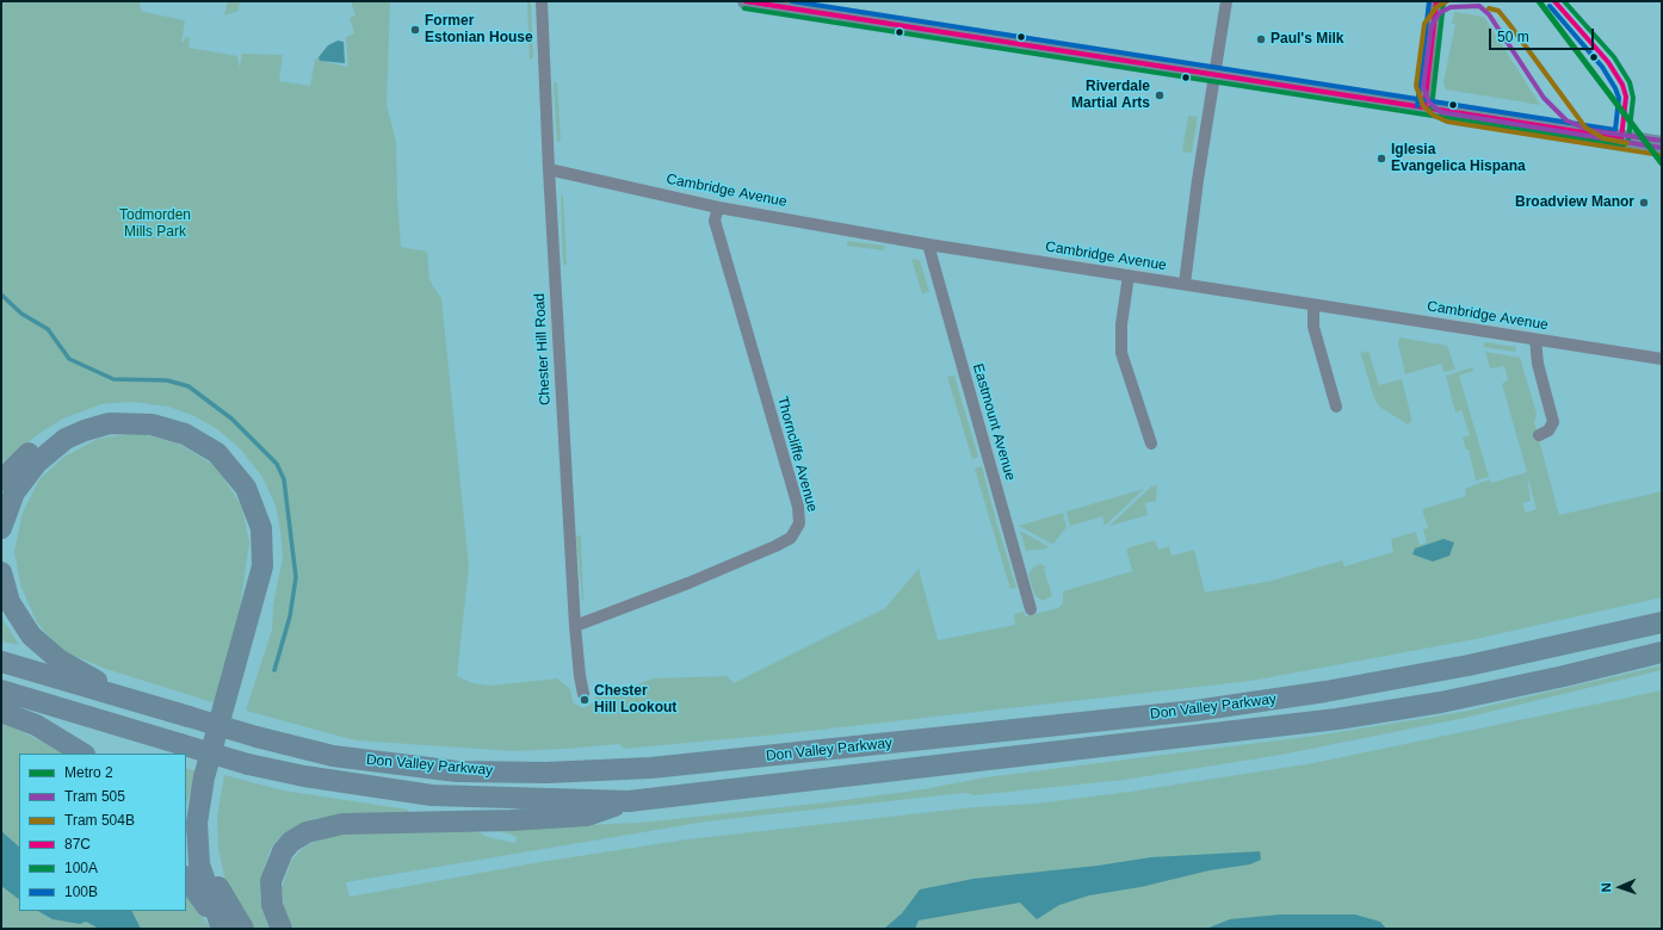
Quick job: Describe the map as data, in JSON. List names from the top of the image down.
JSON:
{
  "streets": {
    "highway": ["Don Valley Parkway"],
    "street": [
      "Cambridge Avenue",
      "Chester Hill Road",
      "Eastmount Avenue",
      "Thorncliffe Avenue"
    ]
  },
  "crossings": [
    ["Cambridge Avenue", "Chester Hill Road"],
    ["Cambridge Avenue", "Eastmount Avenue"],
    ["Cambridge Avenue", "Thorncliffe Avenue"],
    ["Chester Hill Road", "Thorncliffe Avenue"]
  ],
  "parks": ["Todmorden Mills Park"],
  "places": [
    "Former Estonian House",
    "Paul's Milk",
    "Riverdale Martial Arts",
    "Iglesia Evangelica Hispana",
    "Broadview Manor",
    "Chester Hill Lookout"
  ],
  "lines": [
    "metro line 2",
    "tram line 504B",
    "transit line 87C",
    "transit line 100A",
    "transit line 100B",
    "tram line 505"
  ],
  "legend": [
    "Metro 2",
    "Tram 505",
    "Tram 504B",
    "87C",
    "100A",
    "100B"
  ],
  "scale_bar": "50 m",
  "north": "left"
}
